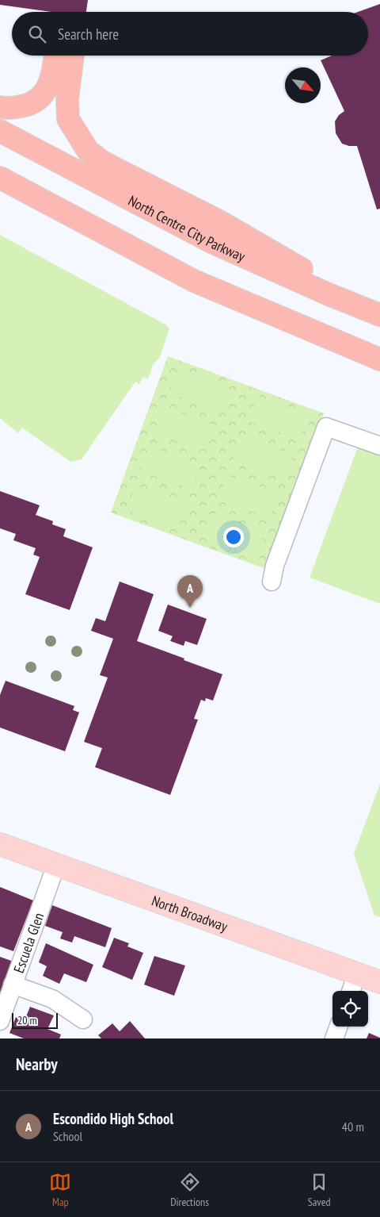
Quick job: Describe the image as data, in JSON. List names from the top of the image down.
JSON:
{
  "streets": {
    "highway": ["North Centre City Parkway"],
    "main road": ["North Broadway"],
    "street": ["Escuela Glen"]
  },
  "crossings": [
    ["North Broadway", "Escuela Glen"]
  ],
  "scale_bar": "20 m",
  "north": "bottom right",
  "page": {
    "search": "Search here",
    "pins": "A",
    "scale": "20 m",
    "heading": "Nearby",
    "list": [
      {
        "mark": "A",
        "name": "Escondido High School",
        "note": "School",
        "value": "40 m"
      }
    ],
    "nav": ["Map", "Directions", "Saved"]
  }
}
